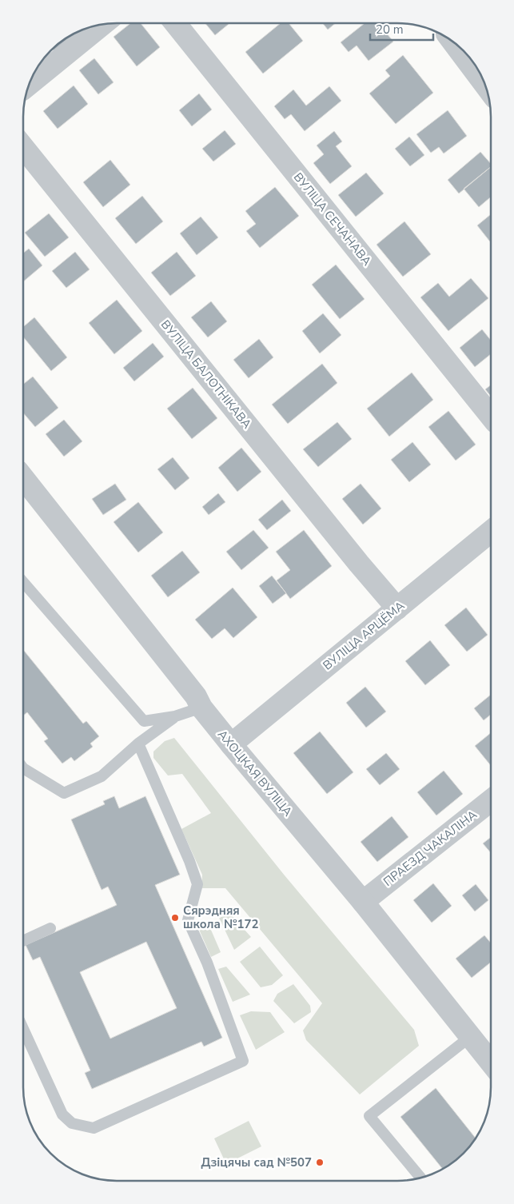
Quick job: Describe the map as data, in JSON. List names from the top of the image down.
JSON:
{
  "streets": {
    "street": [
      "ВУЛІЦА СЕЧАНАВА",
      "ВУЛІЦА БАЛОТНІКАВА",
      "ВУЛІЦА АРЦЁМА",
      "АХОЦКАЯ ВУЛІЦА",
      "ПРАЕЗД ЧАКАЛІНА"
    ]
  },
  "crossings": [
    ["ВУЛІЦА БАЛОТНІКАВА", "ВУЛІЦА АРЦЁМА"],
    ["ВУЛІЦА АРЦЁМА", "АХОЦКАЯ ВУЛІЦА"],
    ["АХОЦКАЯ ВУЛІЦА", "ПРАЕЗД ЧАКАЛІНА"]
  ],
  "places": ["Сярэдняя школа №172", "Дзіцячы сад №507"],
  "scale_bar": "20 m"
}
